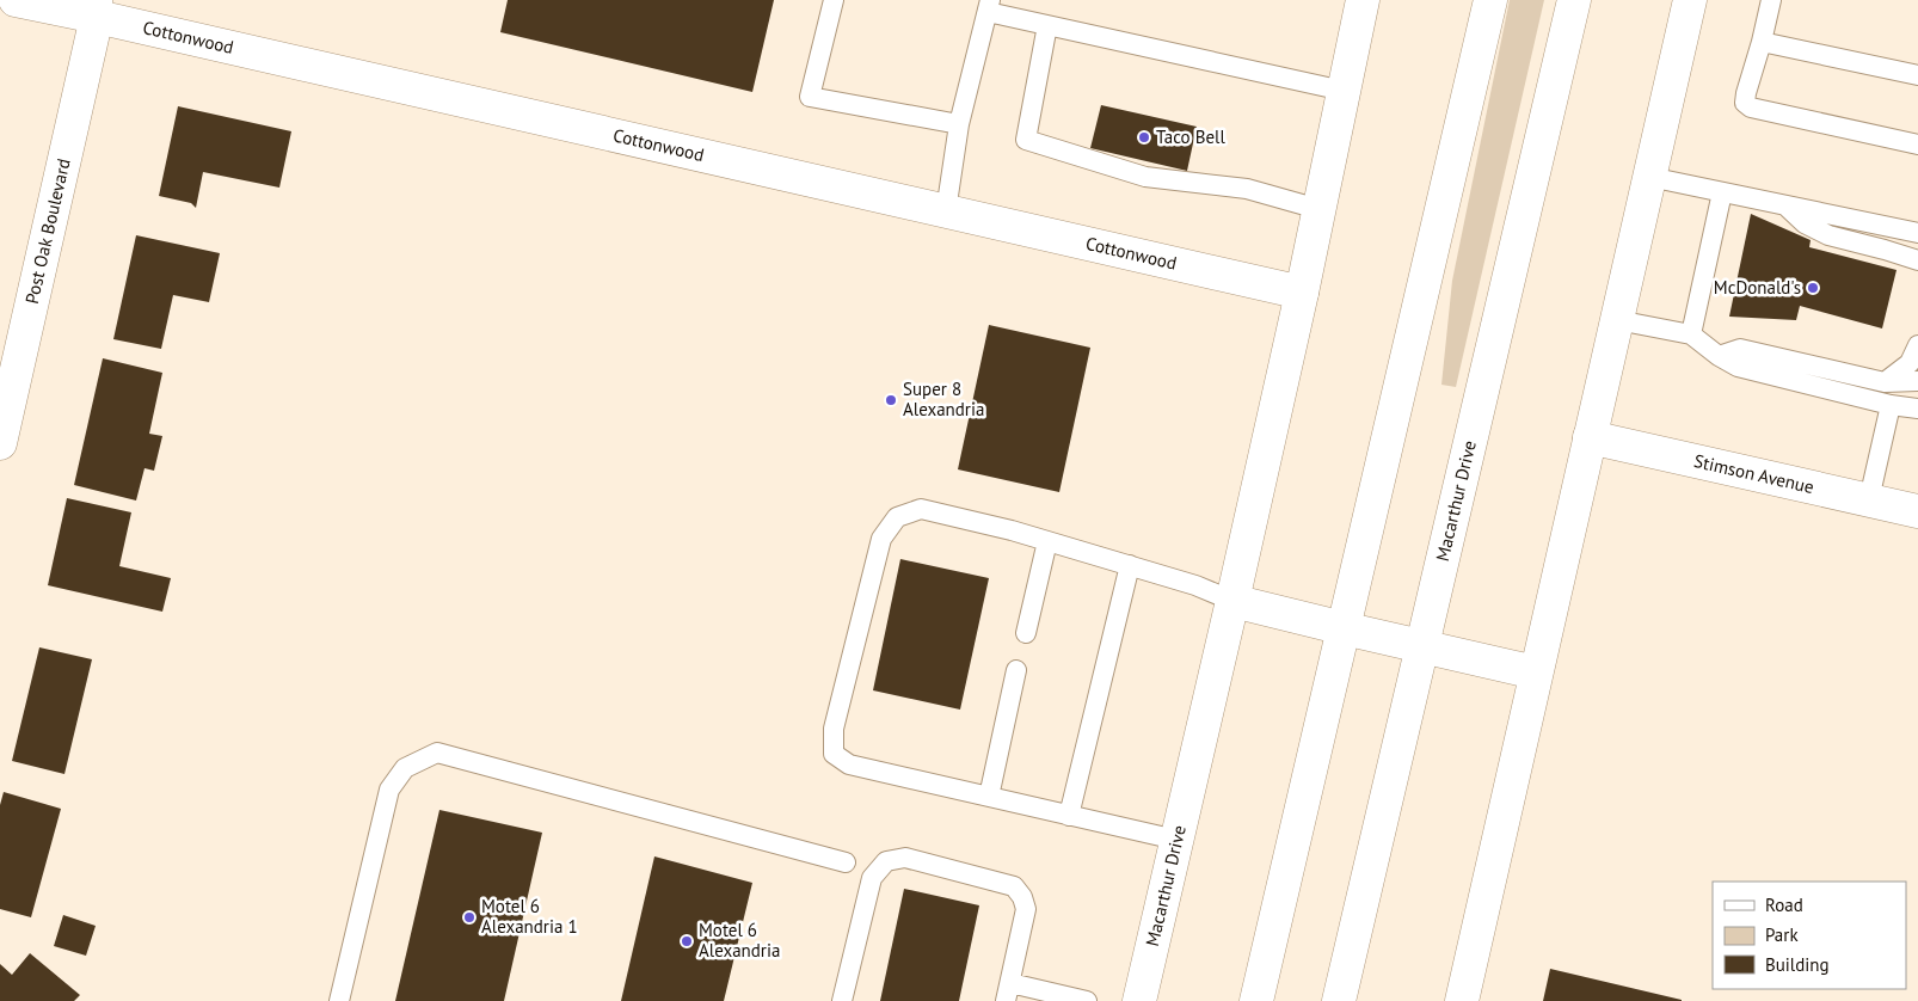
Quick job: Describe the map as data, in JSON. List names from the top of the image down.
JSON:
{
  "streets": {
    "main road": [
      "Cottonwood",
      "Post Oak Boulevard",
      "Stimson Avenue",
      "Macarthur Drive"
    ]
  },
  "crossings": [
    ["Cottonwood", "Post Oak Boulevard"],
    ["Cottonwood", "Macarthur Drive"]
  ],
  "places": [
    "Taco Bell",
    "McDonald's",
    "Super 8 Alexandria",
    "Motel 6 Alexandria 1",
    "Motel 6 Alexandria"
  ],
  "legend": ["Road", "Park", "Building"]
}
